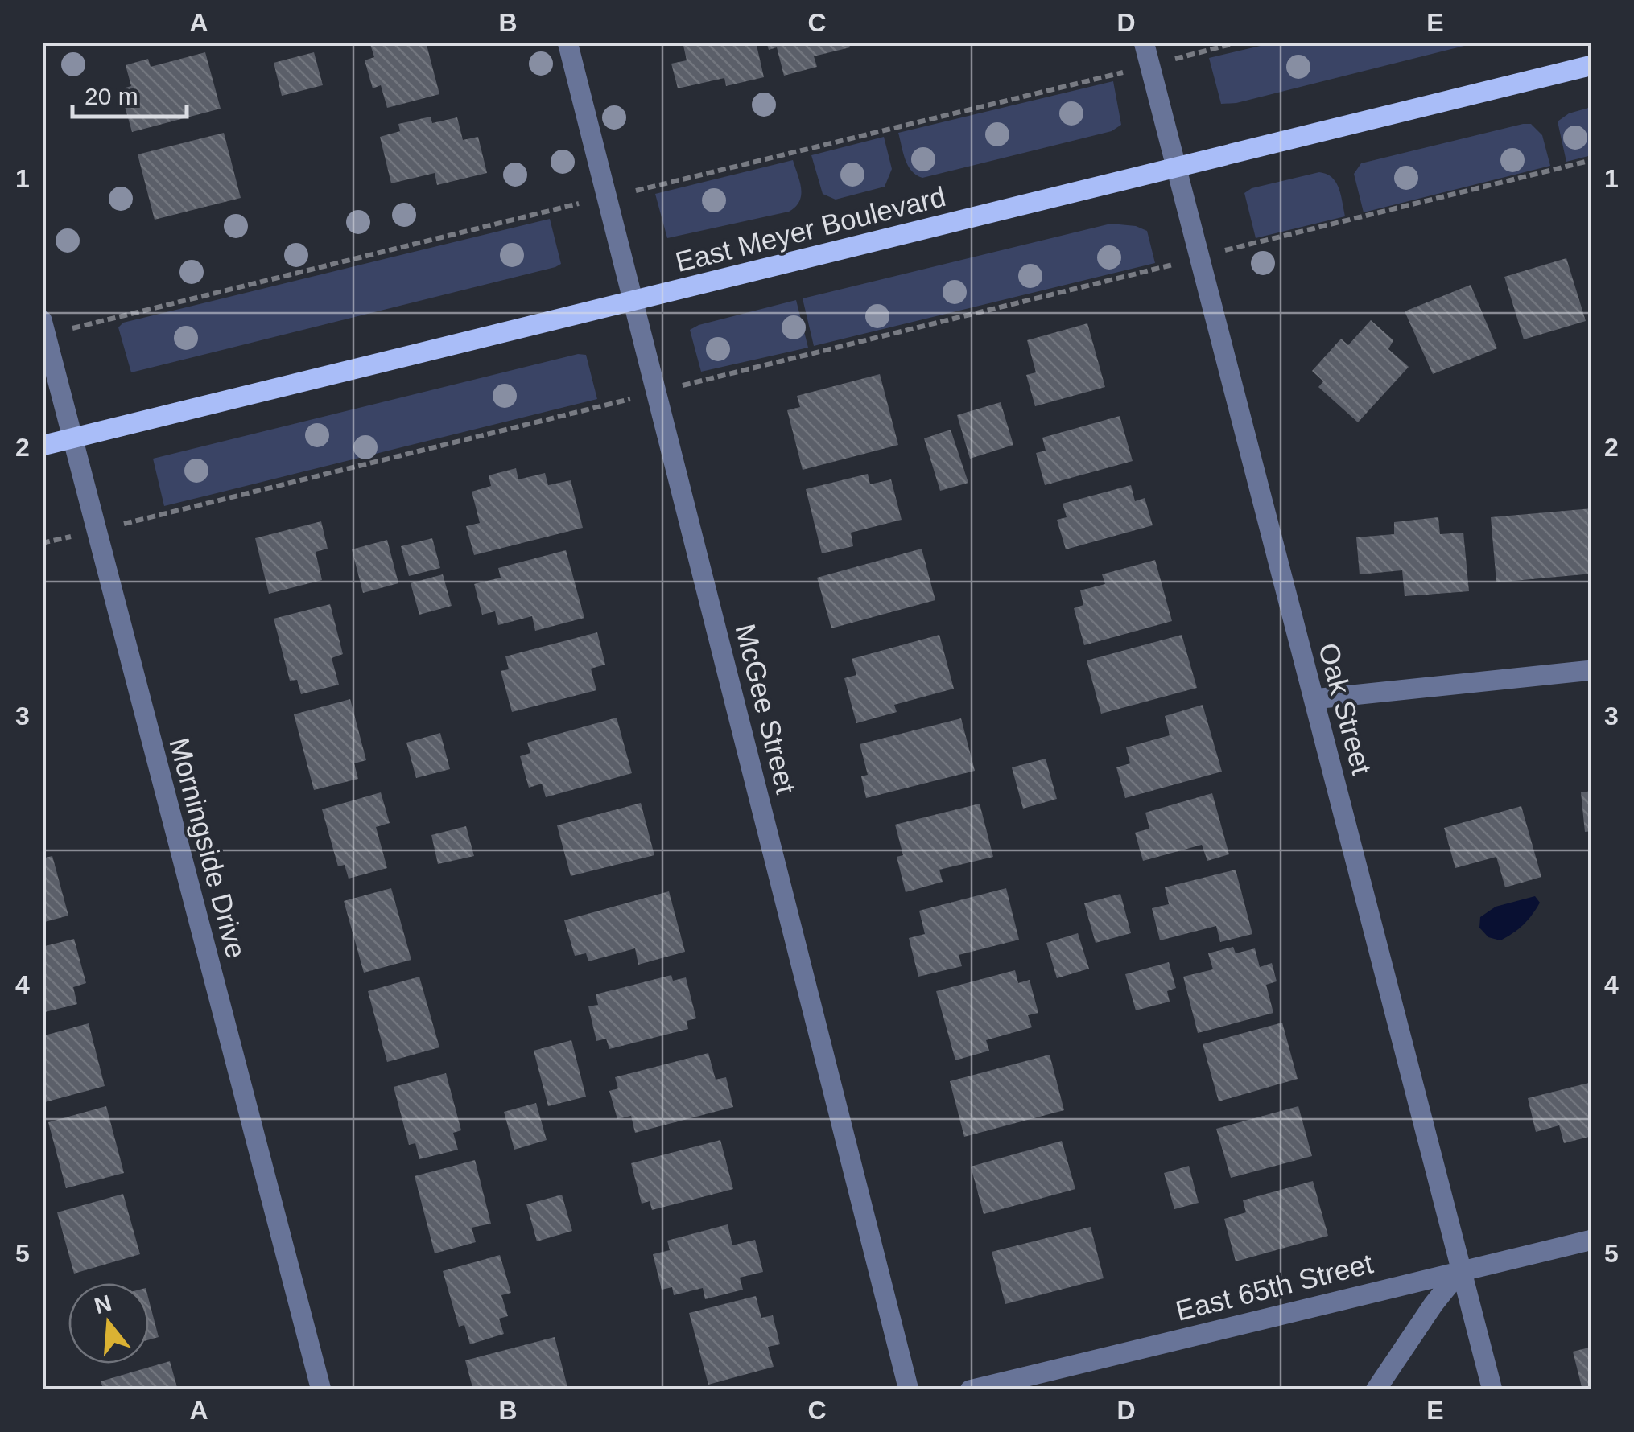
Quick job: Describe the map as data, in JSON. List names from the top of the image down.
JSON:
{
  "streets": {
    "main road": ["East Meyer Boulevard"],
    "street": [
      "McGee Street",
      "Oak Street",
      "Morningside Drive",
      "East 65th Street"
    ]
  },
  "crossings": [
    ["East Meyer Boulevard", "McGee Street"],
    ["East Meyer Boulevard", "Oak Street"],
    ["East Meyer Boulevard", "Morningside Drive"],
    ["Oak Street", "East 65th Street"]
  ],
  "scale_bar": "20 m",
  "north": "top",
  "grid": {
    "columns": [
      "A",
      "B",
      "C",
      "D",
      "E"
    ],
    "rows": [
      "1",
      "2",
      "3",
      "4",
      "5"
    ]
  }
}
